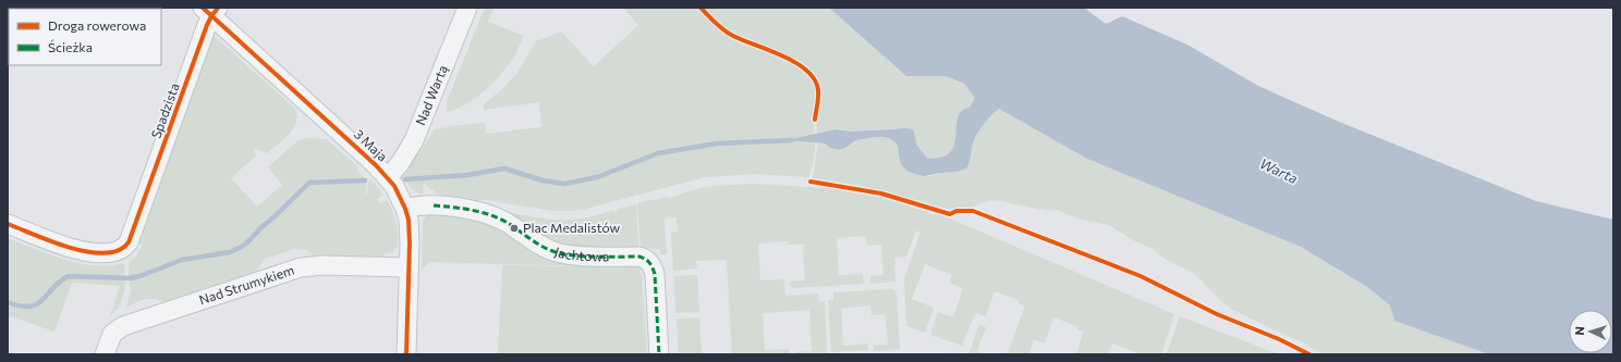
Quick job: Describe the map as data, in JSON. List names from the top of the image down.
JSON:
{
  "streets": {
    "street": [
      "Nad Wartą",
      "Spadzista",
      "3 Maja",
      "Jachtowa",
      "Nad Strumykiem"
    ]
  },
  "crossings": [
    ["Nad Wartą", "3 Maja"],
    ["Spadzista", "3 Maja"],
    ["3 Maja", "Jachtowa"],
    ["3 Maja", "Nad Strumykiem"]
  ],
  "water": ["Warta"],
  "places": ["Plac Medalistów"],
  "legend": ["Droga rowerowa", "Ścieżka"],
  "north": "left"
}
